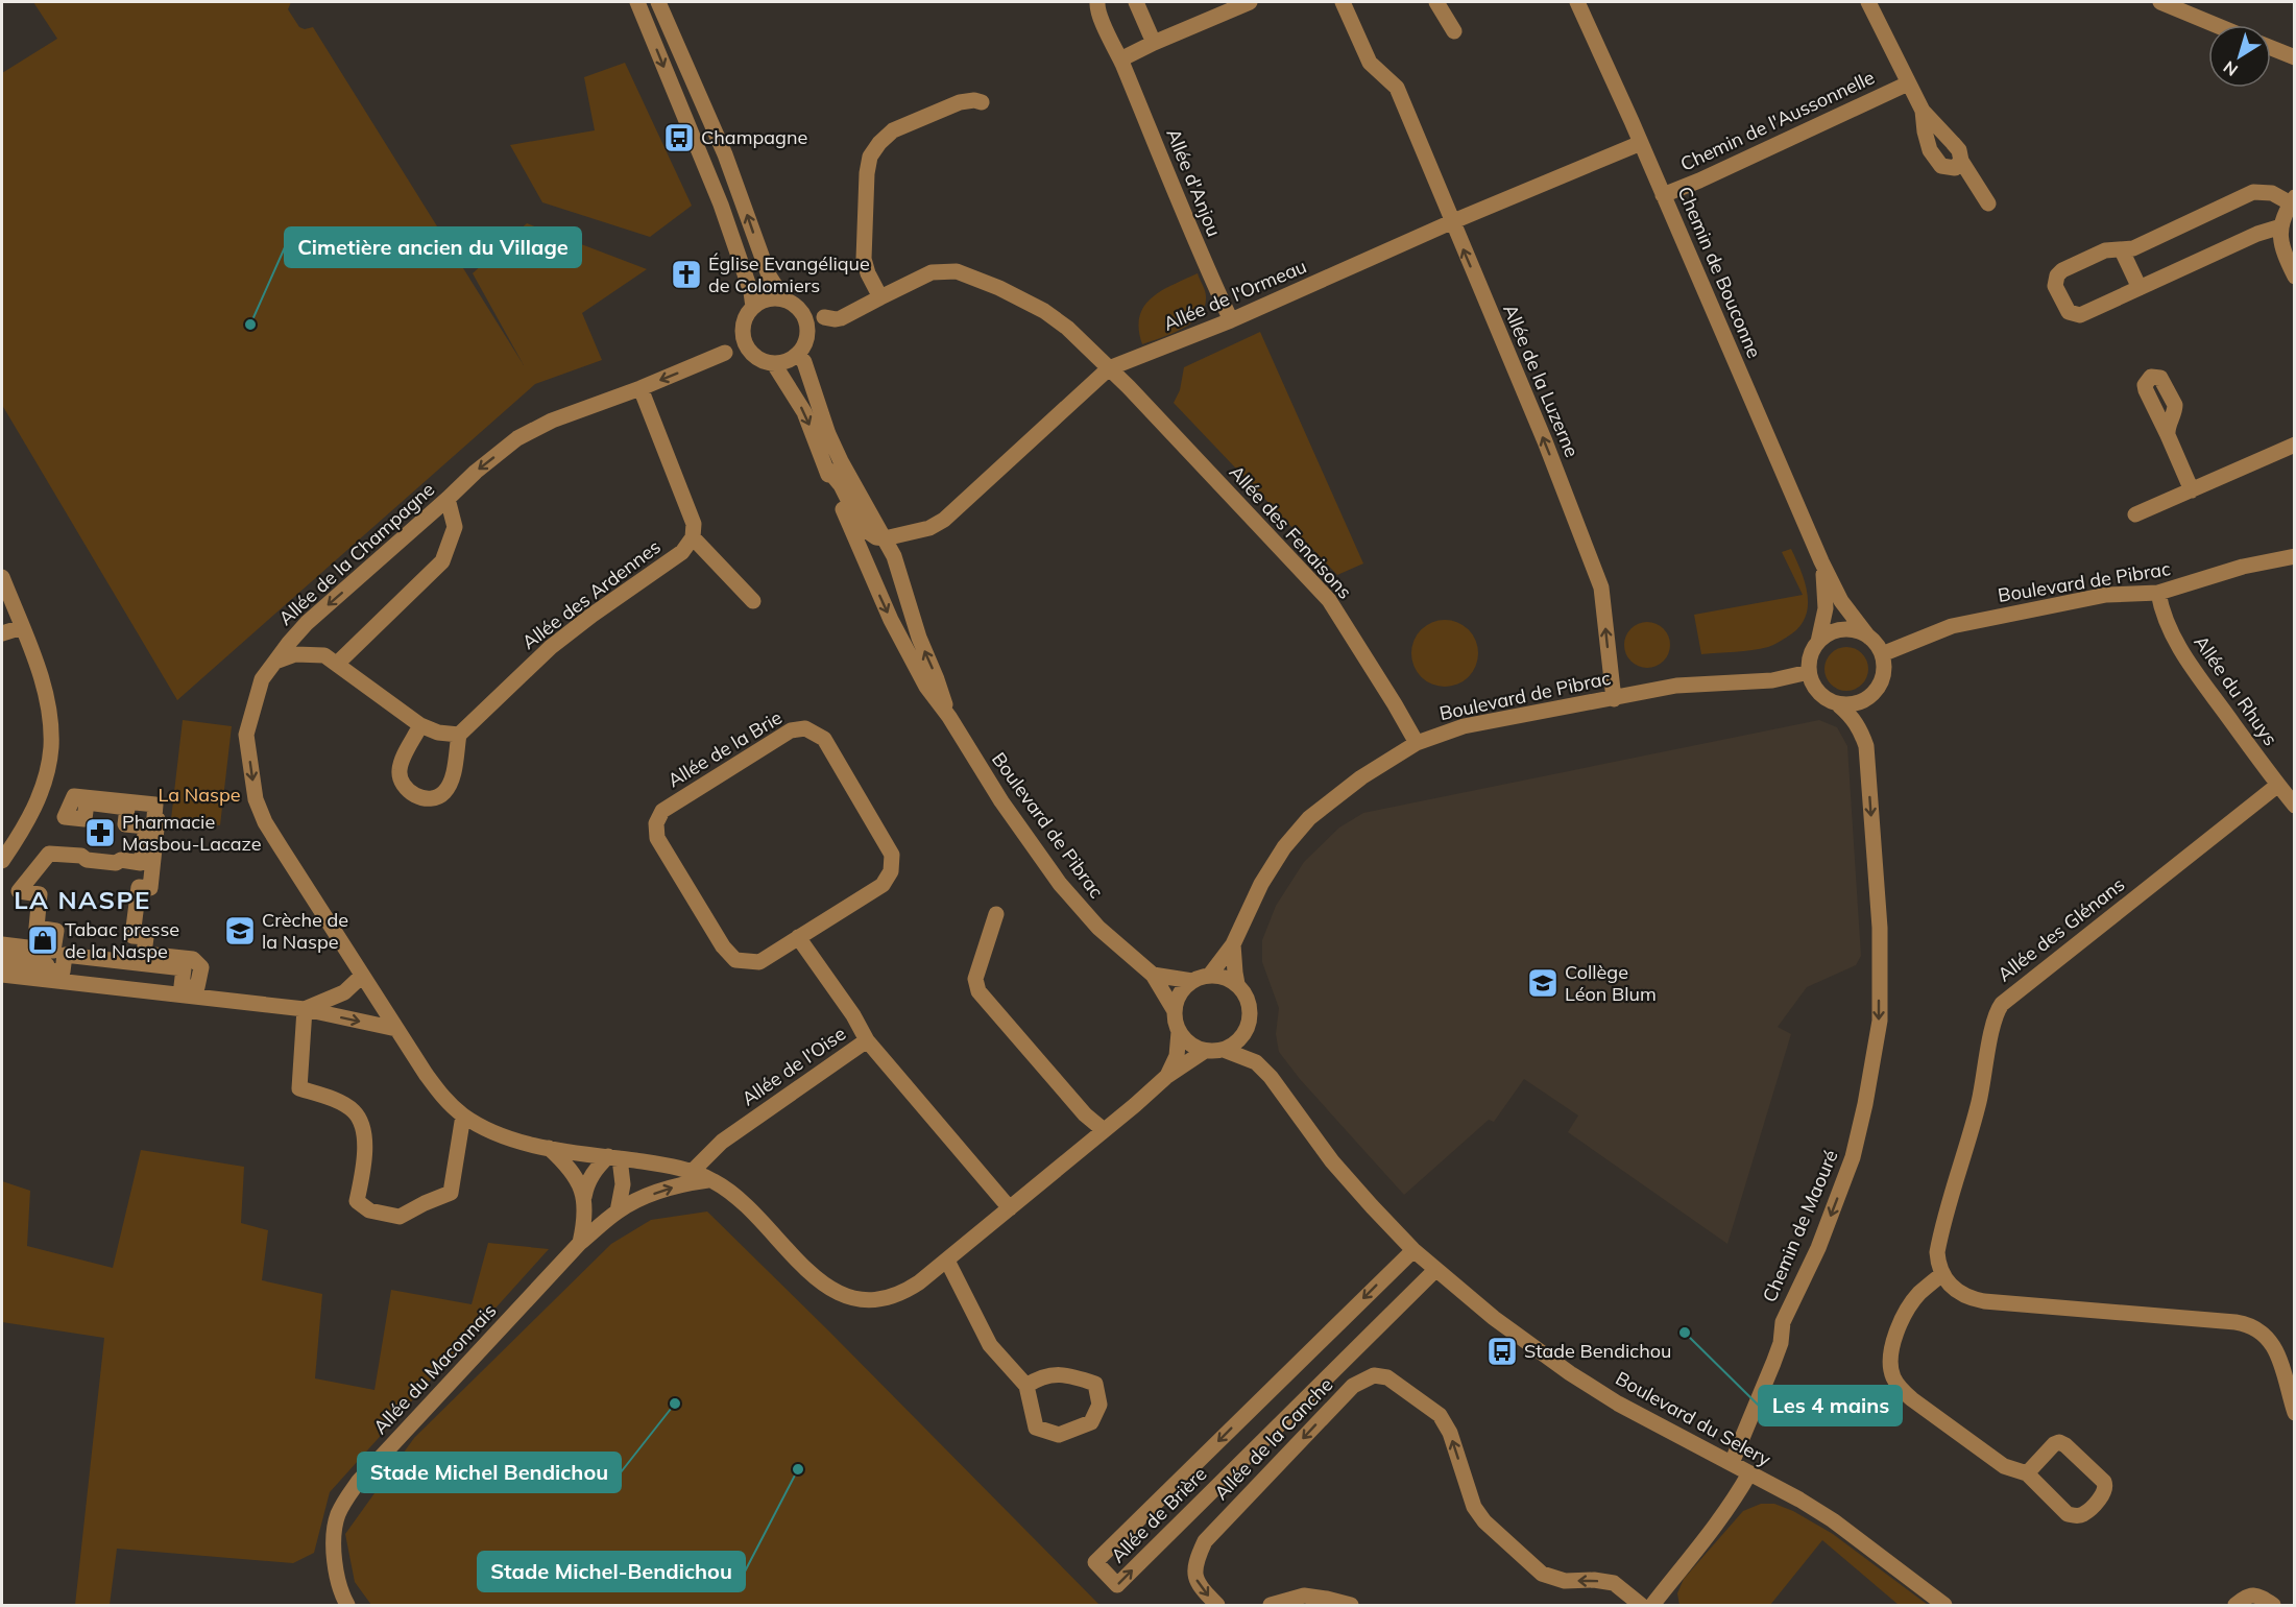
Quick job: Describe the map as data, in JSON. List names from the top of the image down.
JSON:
{
  "streets": {
    "street": [
      "Chemin de l'Aussonnelle",
      "Allée d'Anjou",
      "Chemin de Bouconne",
      "Allée de l'Ormeau",
      "Allée de la Luzerne",
      "Allée des Fenaisons",
      "Allée de la Champagne",
      "Boulevard de Pibrac",
      "Allée des Ardennes",
      "Allée du Rhuys",
      "Allée de la Brie",
      "Allée des Glénans",
      "Allée de l'Oise",
      "Chemin de Maouré",
      "Allée du Maconnais",
      "Boulevard du Selery",
      "Allée de la Canche",
      "Allée de Brière"
    ]
  },
  "crossings": [
    ["Chemin de l'Aussonnelle", "Chemin de Bouconne"],
    ["Allée d'Anjou", "Allée de l'Ormeau"],
    ["Chemin de Bouconne", "Allée de l'Ormeau"],
    ["Chemin de Bouconne", "Boulevard de Pibrac"],
    ["Chemin de Bouconne", "Chemin de Maouré"],
    ["Allée de l'Ormeau", "Allée de la Luzerne"],
    ["Allée de l'Ormeau", "Allée des Fenaisons"],
    ["Allée de l'Ormeau", "Boulevard de Pibrac"],
    ["Allée de la Luzerne", "Boulevard de Pibrac"],
    ["Allée des Fenaisons", "Boulevard de Pibrac"],
    ["Allée de la Champagne", "Boulevard de Pibrac"],
    ["Allée de la Champagne", "Allée de l'Oise"],
    ["Allée de la Champagne", "Allée du Maconnais"],
    ["Allée de la Champagne", "Boulevard du Selery"],
    ["Boulevard de Pibrac", "Allée du Rhuys"],
    ["Boulevard de Pibrac", "Chemin de Maouré"],
    ["Boulevard de Pibrac", "Boulevard du Selery"],
    ["Allée du Rhuys", "Allée des Glénans"],
    ["Chemin de Maouré", "Boulevard du Selery"],
    ["Boulevard du Selery", "Allée de Brière"]
  ],
  "one_way": ["Allée de la Luzerne", "Chemin de Maouré"],
  "districts": ["LA NASPE"],
  "parks": ["La Naspe"],
  "places": {
    "bus stop": ["Champagne", "Stade Bendichou"],
    "church": ["Église Evangélique de Colomiers"],
    "other": [
      "Cimetière ancien du Village",
      "Les 4 mains",
      "Stade Michel Bendichou",
      "Stade Michel-Bendichou"
    ],
    "pharmacy": ["Pharmacie Masbou-Lacaze"],
    "school or university": ["Crèche de la Naspe", "Collège Léon Blum"],
    "shop": ["Tabac presse de la Naspe"]
  },
  "north": "bottom left"
}
